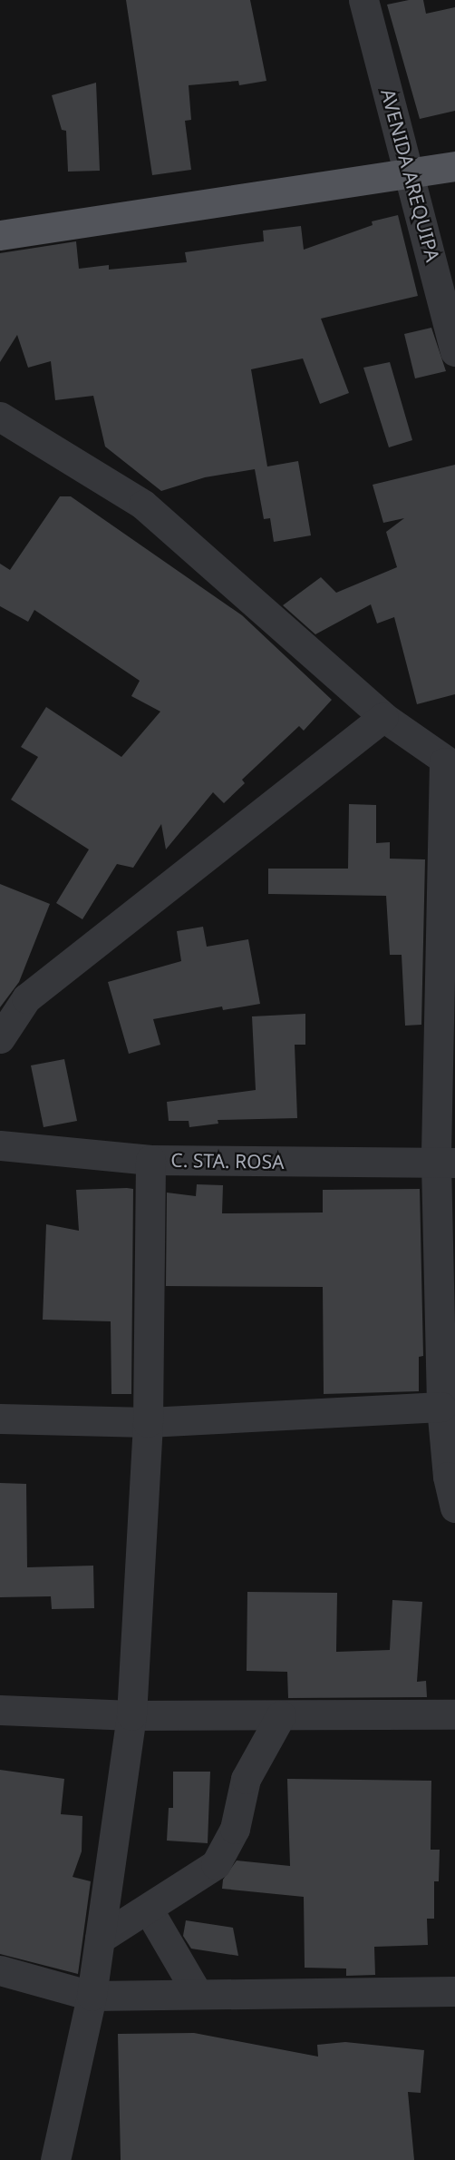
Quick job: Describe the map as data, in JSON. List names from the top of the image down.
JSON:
{
  "streets": {
    "street": ["AVENIDA AREQUIPA", "C. STA. ROSA"]
  }
}
